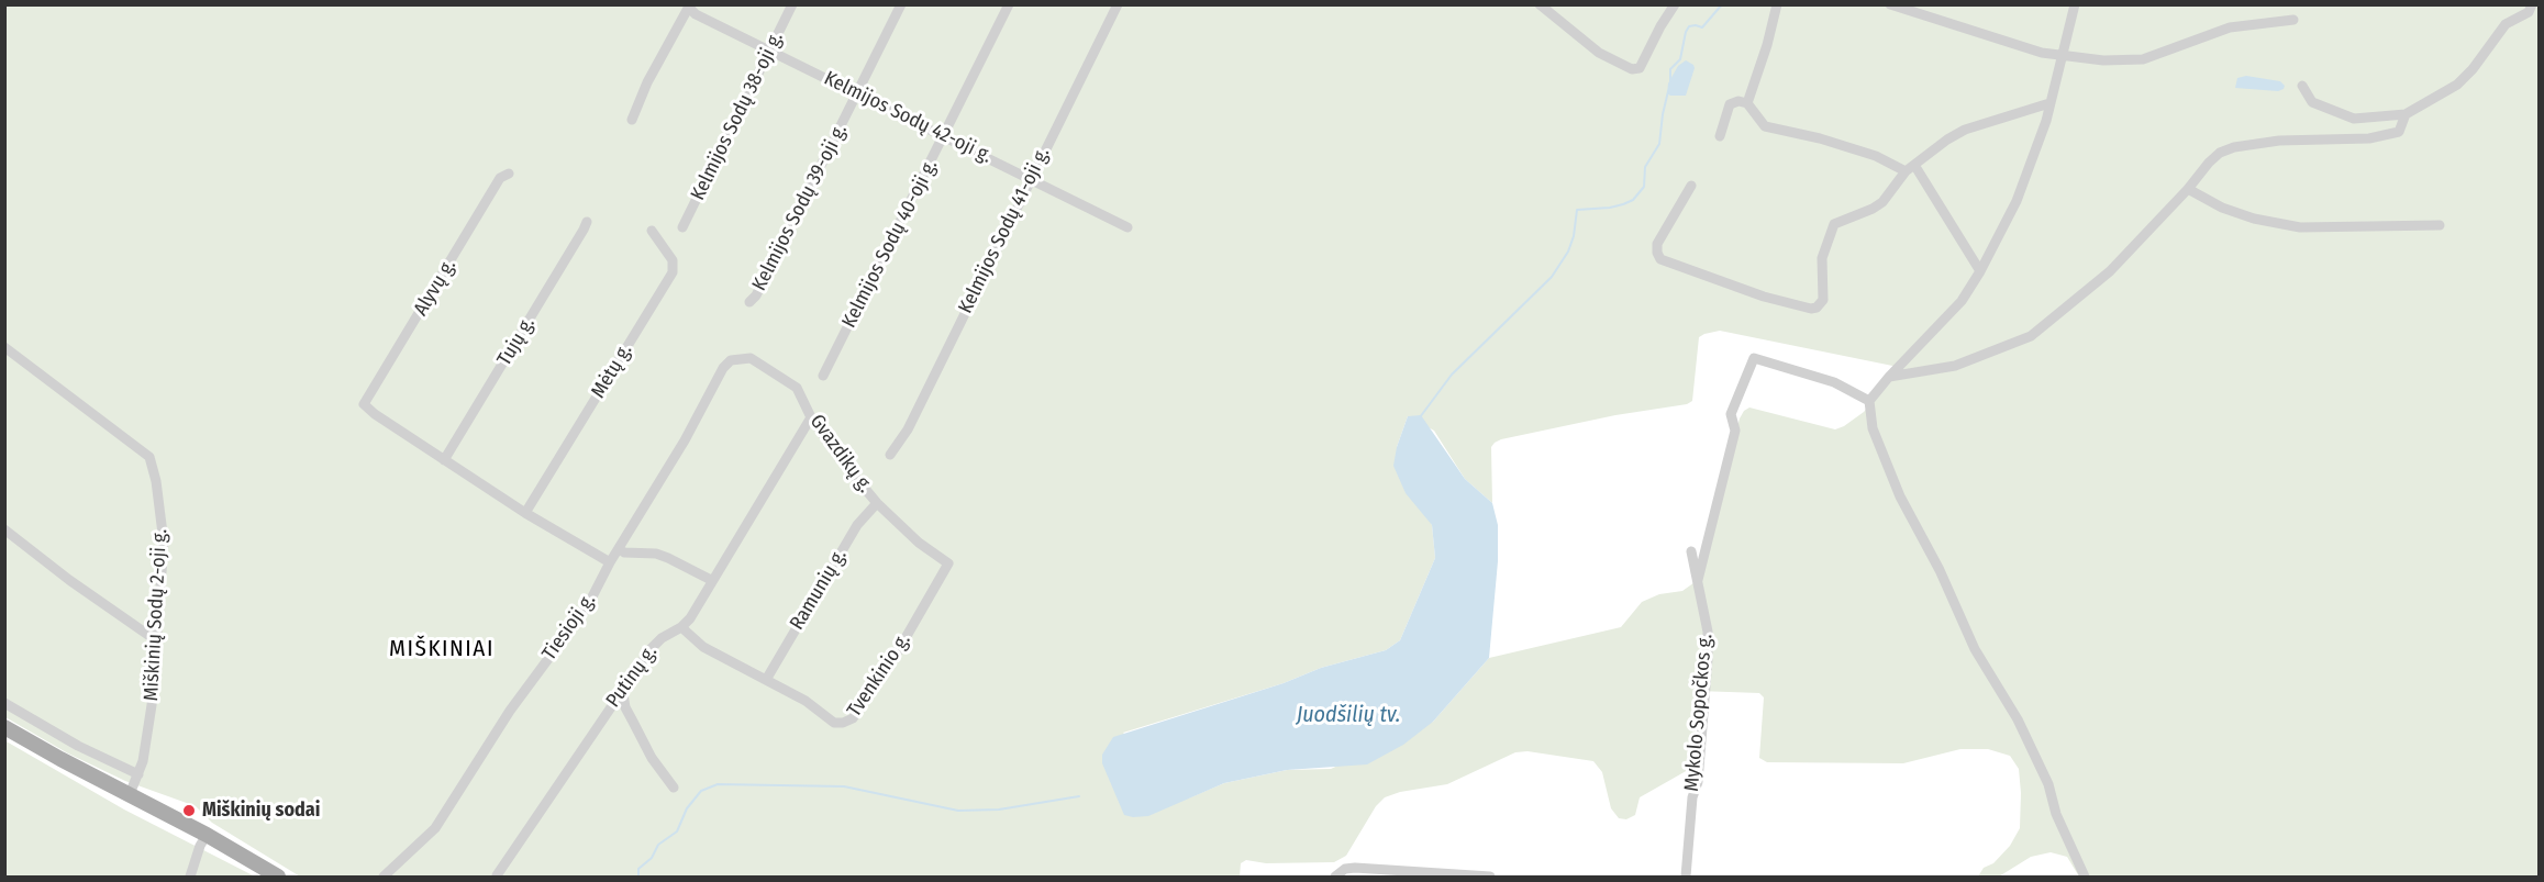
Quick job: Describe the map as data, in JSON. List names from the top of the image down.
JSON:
{
  "streets": {
    "street": [
      "Kelmijos Sodų 38-oji g.",
      "Kelmijos Sodų 42-oji g.",
      "Kelmijos Sodų 39-oji g.",
      "Kelmijos Sodų 41-oji g.",
      "Kelmijos Sodų 40-oji g.",
      "Alyvų g.",
      "Tujų g.",
      "Mėtų g.",
      "Gvazdikų g.",
      "Ramunių g.",
      "Miškinių Sodų 2-oji g.",
      "Tiesioji g.",
      "Tvenkinio g.",
      "Putinų g.",
      "Mykolo Sopočkos g."
    ]
  },
  "crossings": [
    ["Kelmijos Sodų 38-oji g.", "Kelmijos Sodų 42-oji g."],
    ["Kelmijos Sodų 42-oji g.", "Kelmijos Sodų 39-oji g."],
    ["Kelmijos Sodų 42-oji g.", "Kelmijos Sodų 41-oji g."],
    ["Kelmijos Sodų 42-oji g.", "Kelmijos Sodų 40-oji g."],
    ["Alyvų g.", "Tujų g."],
    ["Gvazdikų g.", "Ramunių g."],
    ["Gvazdikų g.", "Tiesioji g."],
    ["Gvazdikų g.", "Tvenkinio g."],
    ["Gvazdikų g.", "Putinų g."],
    ["Ramunių g.", "Tvenkinio g."],
    ["Tvenkinio g.", "Putinų g."]
  ],
  "districts": ["MIŠKINIAI"],
  "water": ["Juodšilių tv."],
  "places": ["Miškinių sodai"]
}
